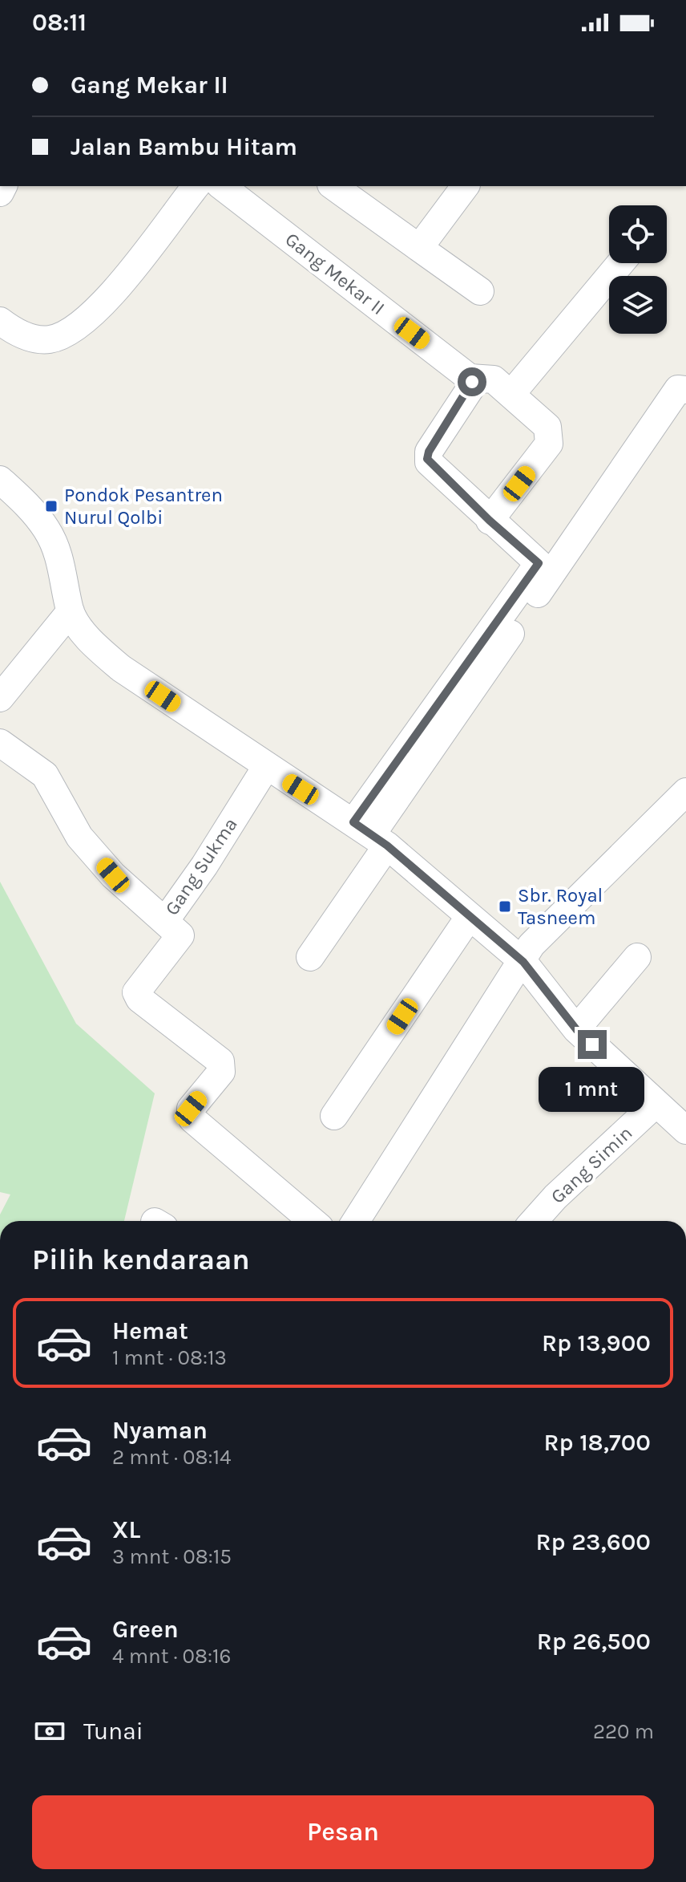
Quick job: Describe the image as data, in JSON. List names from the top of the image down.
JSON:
{
  "streets": {
    "street": ["Gang Mekar II", "Gang Sukma", "Gang Simin"]
  },
  "places": {
    "transit": ["Pondok Pesantren Nurul Qolbi", "Sbr. Royal Tasneem"]
  },
  "page": {
    "status": "08:11",
    "banner": ["Gang Mekar II", "Jalan Bambu Hitam"],
    "bubble": "1 mnt",
    "heading": "Pilih kendaraan",
    "list": [
      {
        "name": "Hemat",
        "note": "1 mnt · 08:13",
        "value": "Rp 13,900"
      },
      {
        "name": "Nyaman",
        "note": "2 mnt · 08:14",
        "value": "Rp 18,700"
      },
      {
        "name": "XL",
        "note": "3 mnt · 08:15",
        "value": "Rp 23,600"
      },
      {
        "name": "Green",
        "note": "4 mnt · 08:16",
        "value": "Rp 26,500"
      }
    ],
    "pay": ["Tunai", "220 m"],
    "buttons": "Pesan"
  }
}
